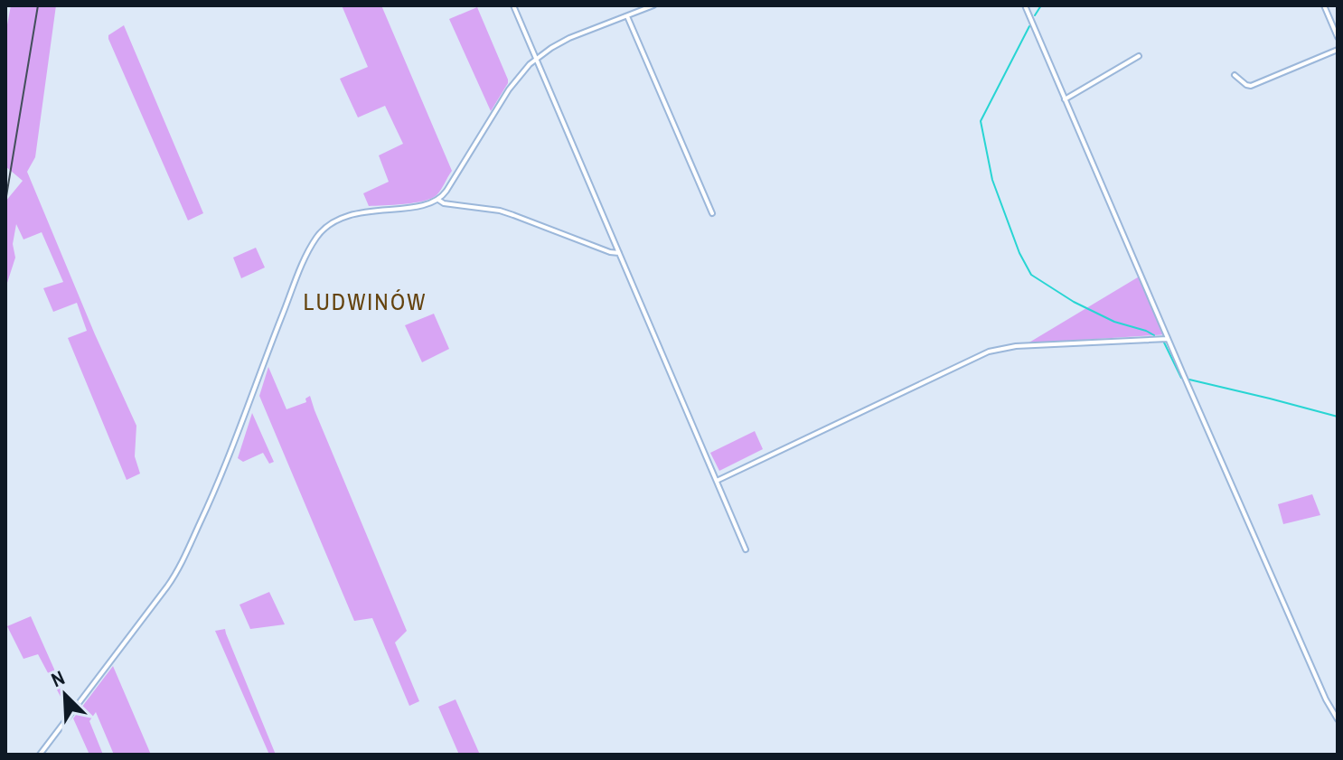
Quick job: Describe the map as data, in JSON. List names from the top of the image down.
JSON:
{
  "districts": ["LUDWINÓW"],
  "north": "top left"
}
